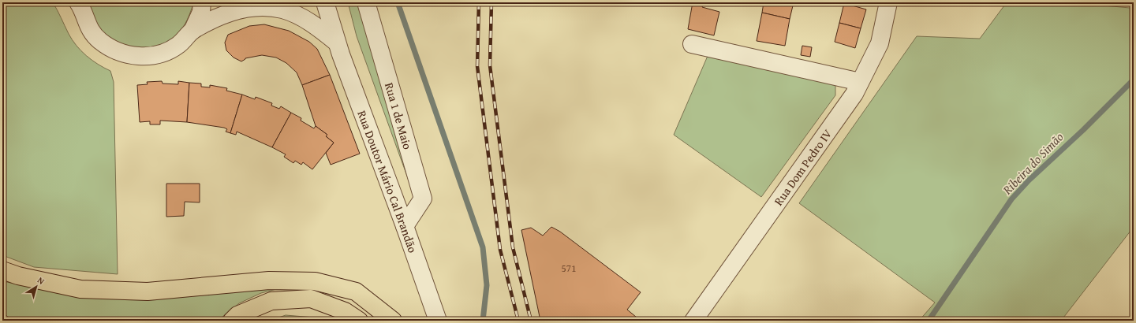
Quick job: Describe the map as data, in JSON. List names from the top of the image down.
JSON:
{
  "streets": {
    "street": ["Rua 1 de Maio", "Rua Dom Pedro IV", "Rua Doutor Mário Cal Brandão"]
  },
  "crossings": [
    ["Rua 1 de Maio", "Rua Doutor Mário Cal Brandão"]
  ],
  "water": ["Ribeira do Simão"],
  "house_numbers": ["571"],
  "north": "top right"
}
